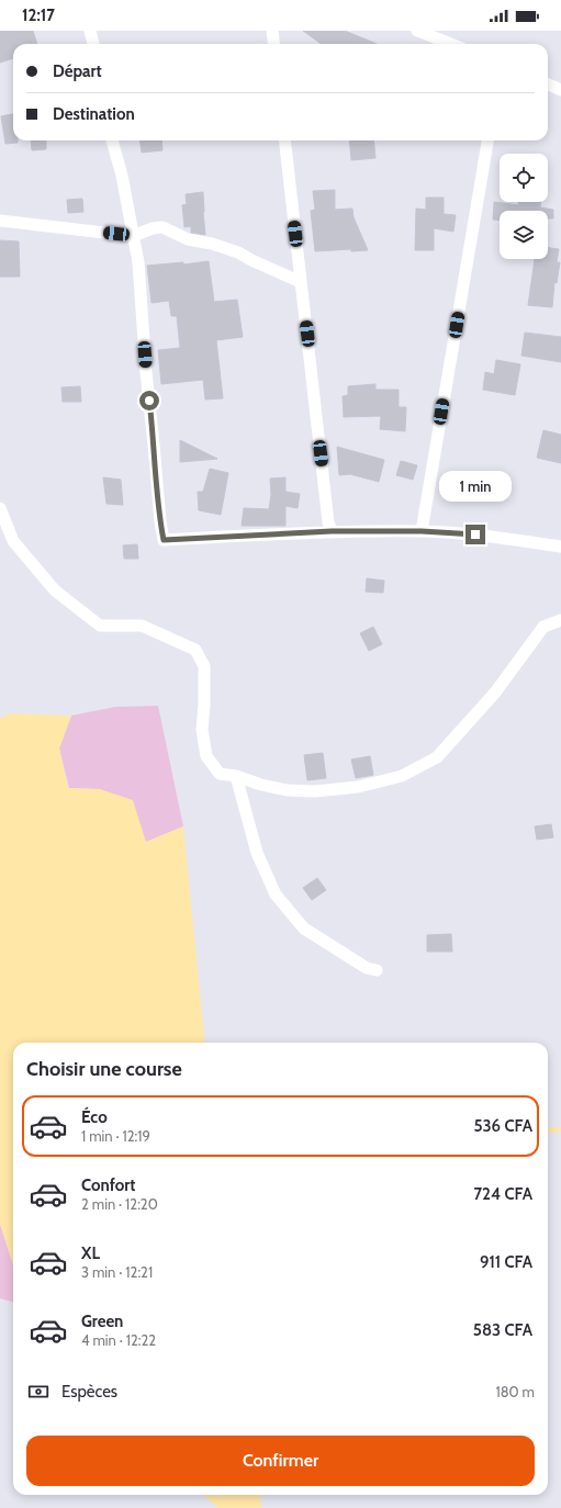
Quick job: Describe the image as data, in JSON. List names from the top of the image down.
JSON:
{
  "page": {
    "status": "12:17",
    "banner": ["Départ", "Destination"],
    "bubble": "1 min",
    "heading": "Choisir une course",
    "list": [
      {
        "name": "Éco",
        "note": "1 min · 12:19",
        "value": "536 CFA"
      },
      {
        "name": "Confort",
        "note": "2 min · 12:20",
        "value": "724 CFA"
      },
      {
        "name": "XL",
        "note": "3 min · 12:21",
        "value": "911 CFA"
      },
      {
        "name": "Green",
        "note": "4 min · 12:22",
        "value": "583 CFA"
      }
    ],
    "pay": ["Espèces", "180 m"],
    "buttons": "Confirmer"
  }
}
